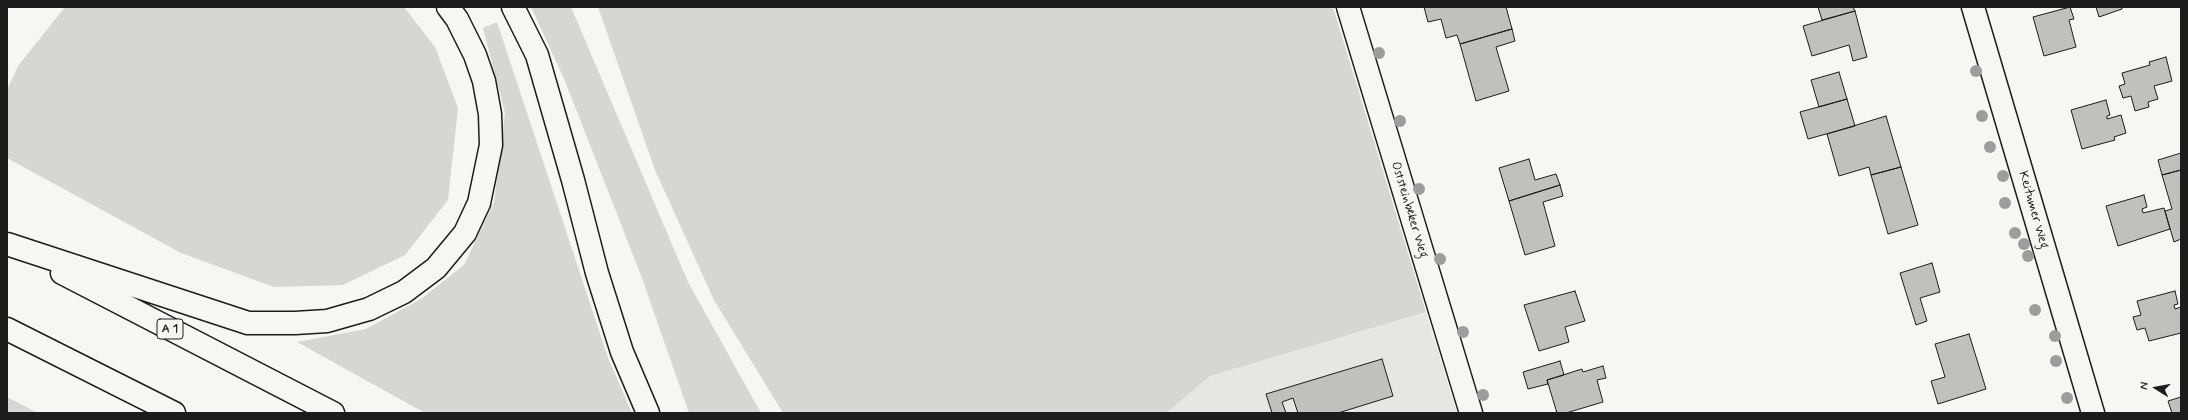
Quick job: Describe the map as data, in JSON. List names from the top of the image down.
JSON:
{
  "streets": {
    "main road": ["Oststeinbeker Weg", "Keitumer Weg", "A 1"]
  },
  "north": "left"
}
